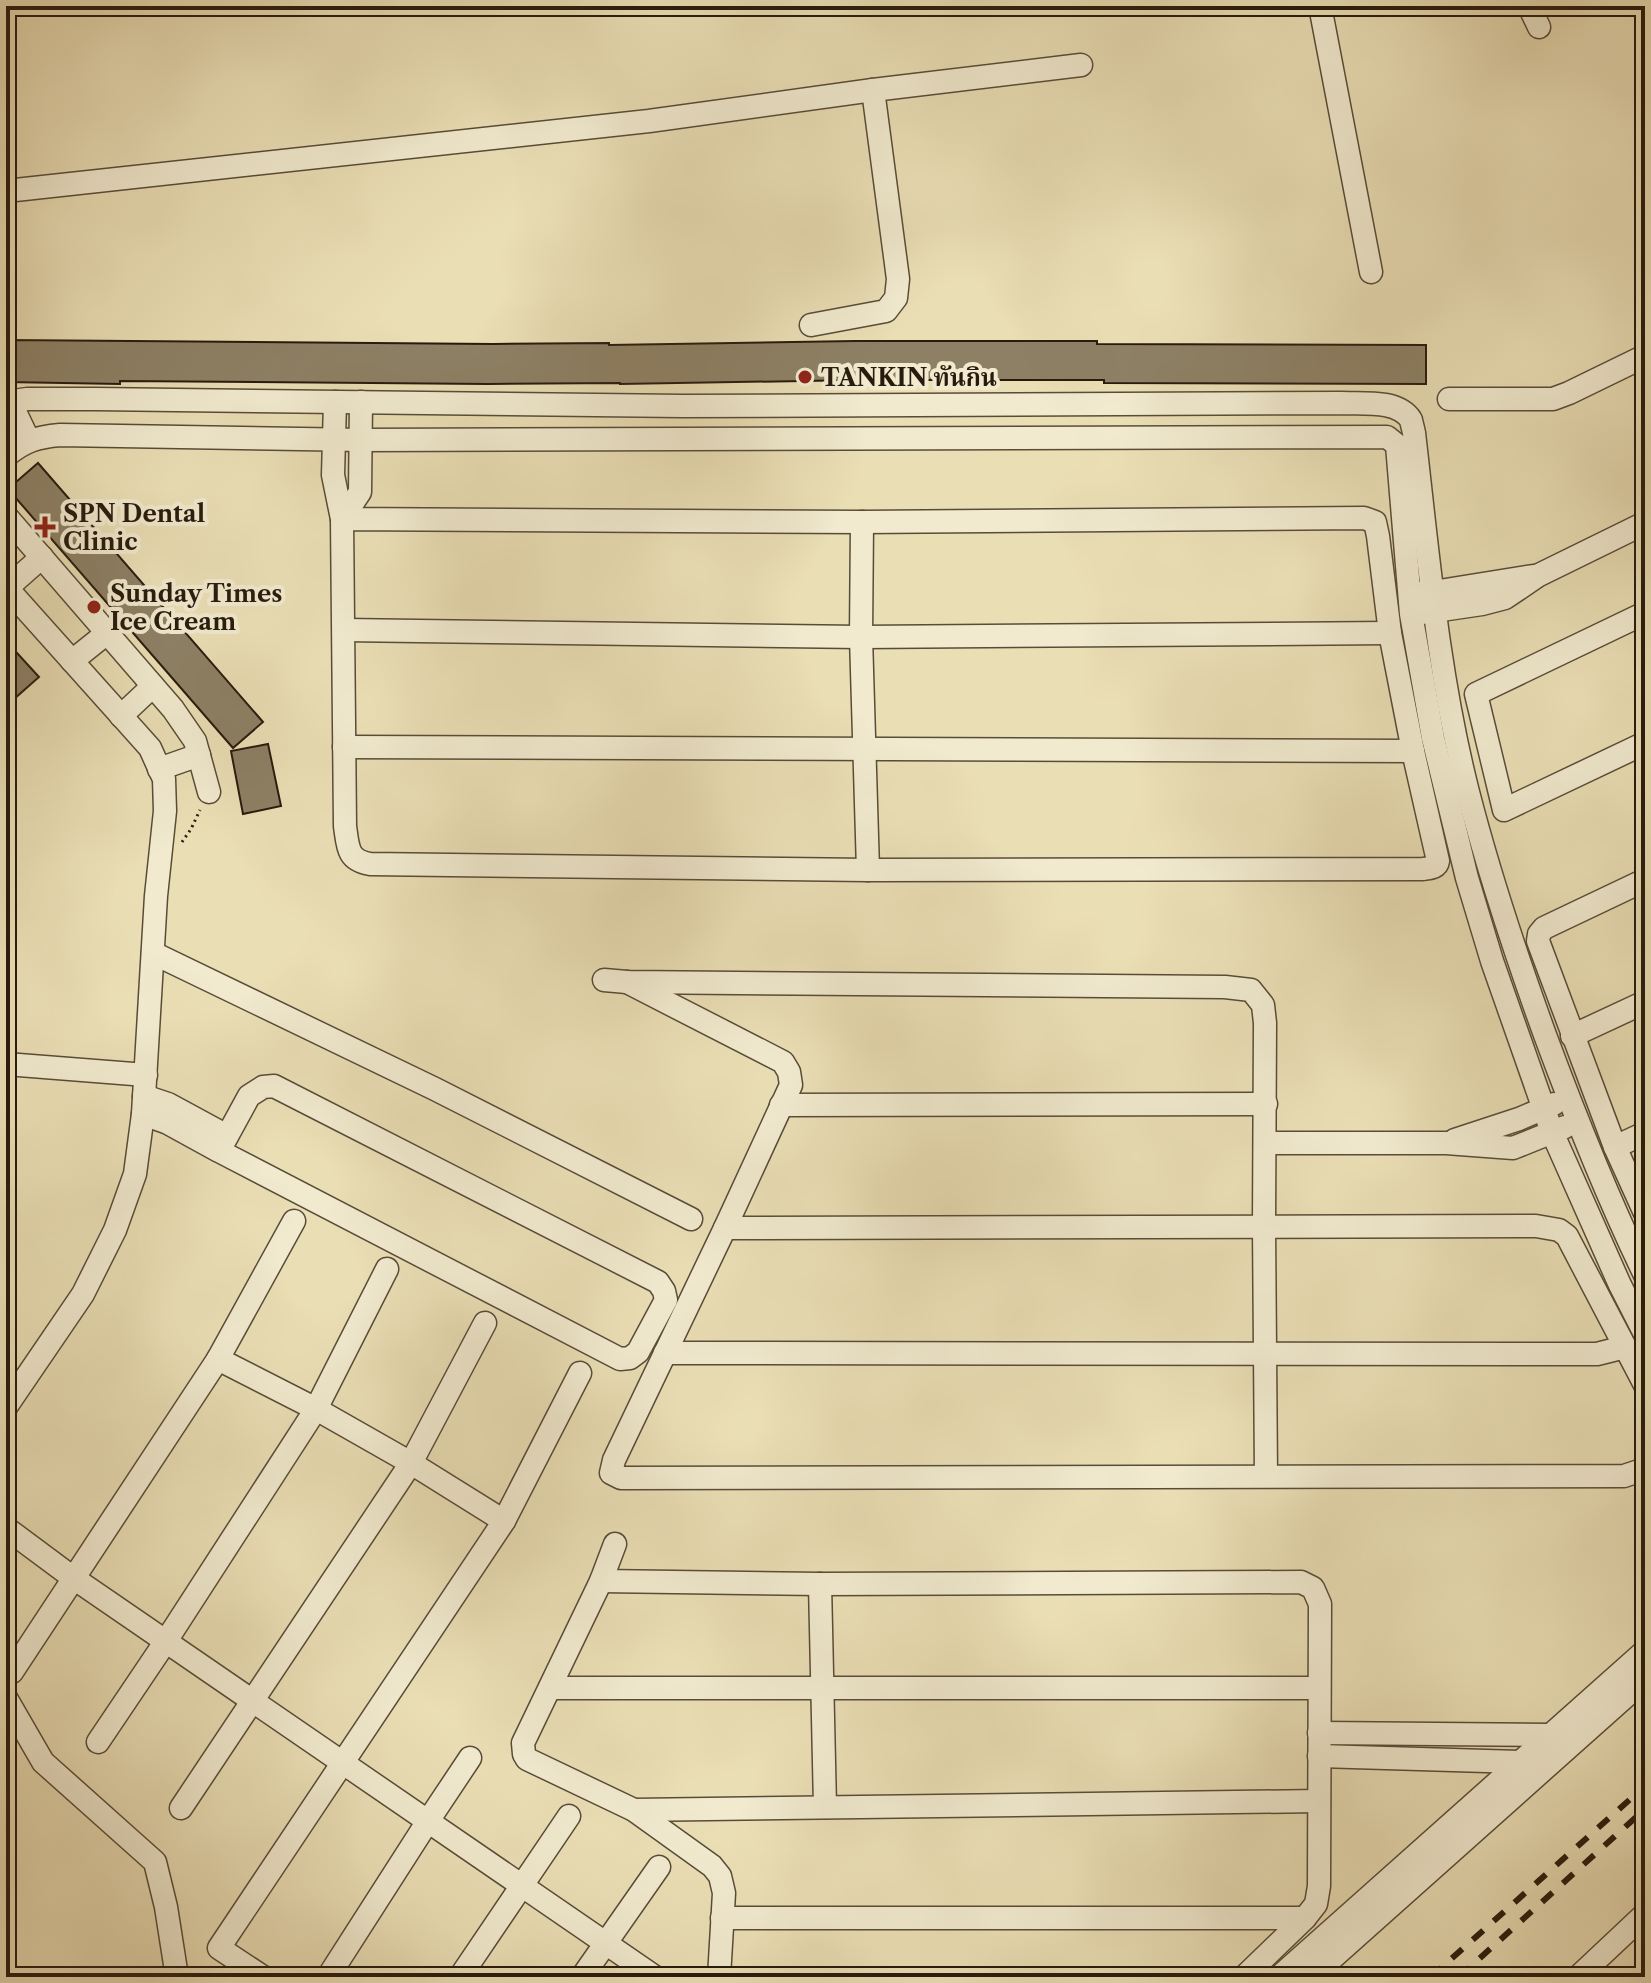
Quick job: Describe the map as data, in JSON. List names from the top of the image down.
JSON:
{
  "places": {
    "other": ["TANKIN ทันกิน", "Sunday Times Ice Cream"],
    "health": ["SPN Dental Clinic"]
  }
}
